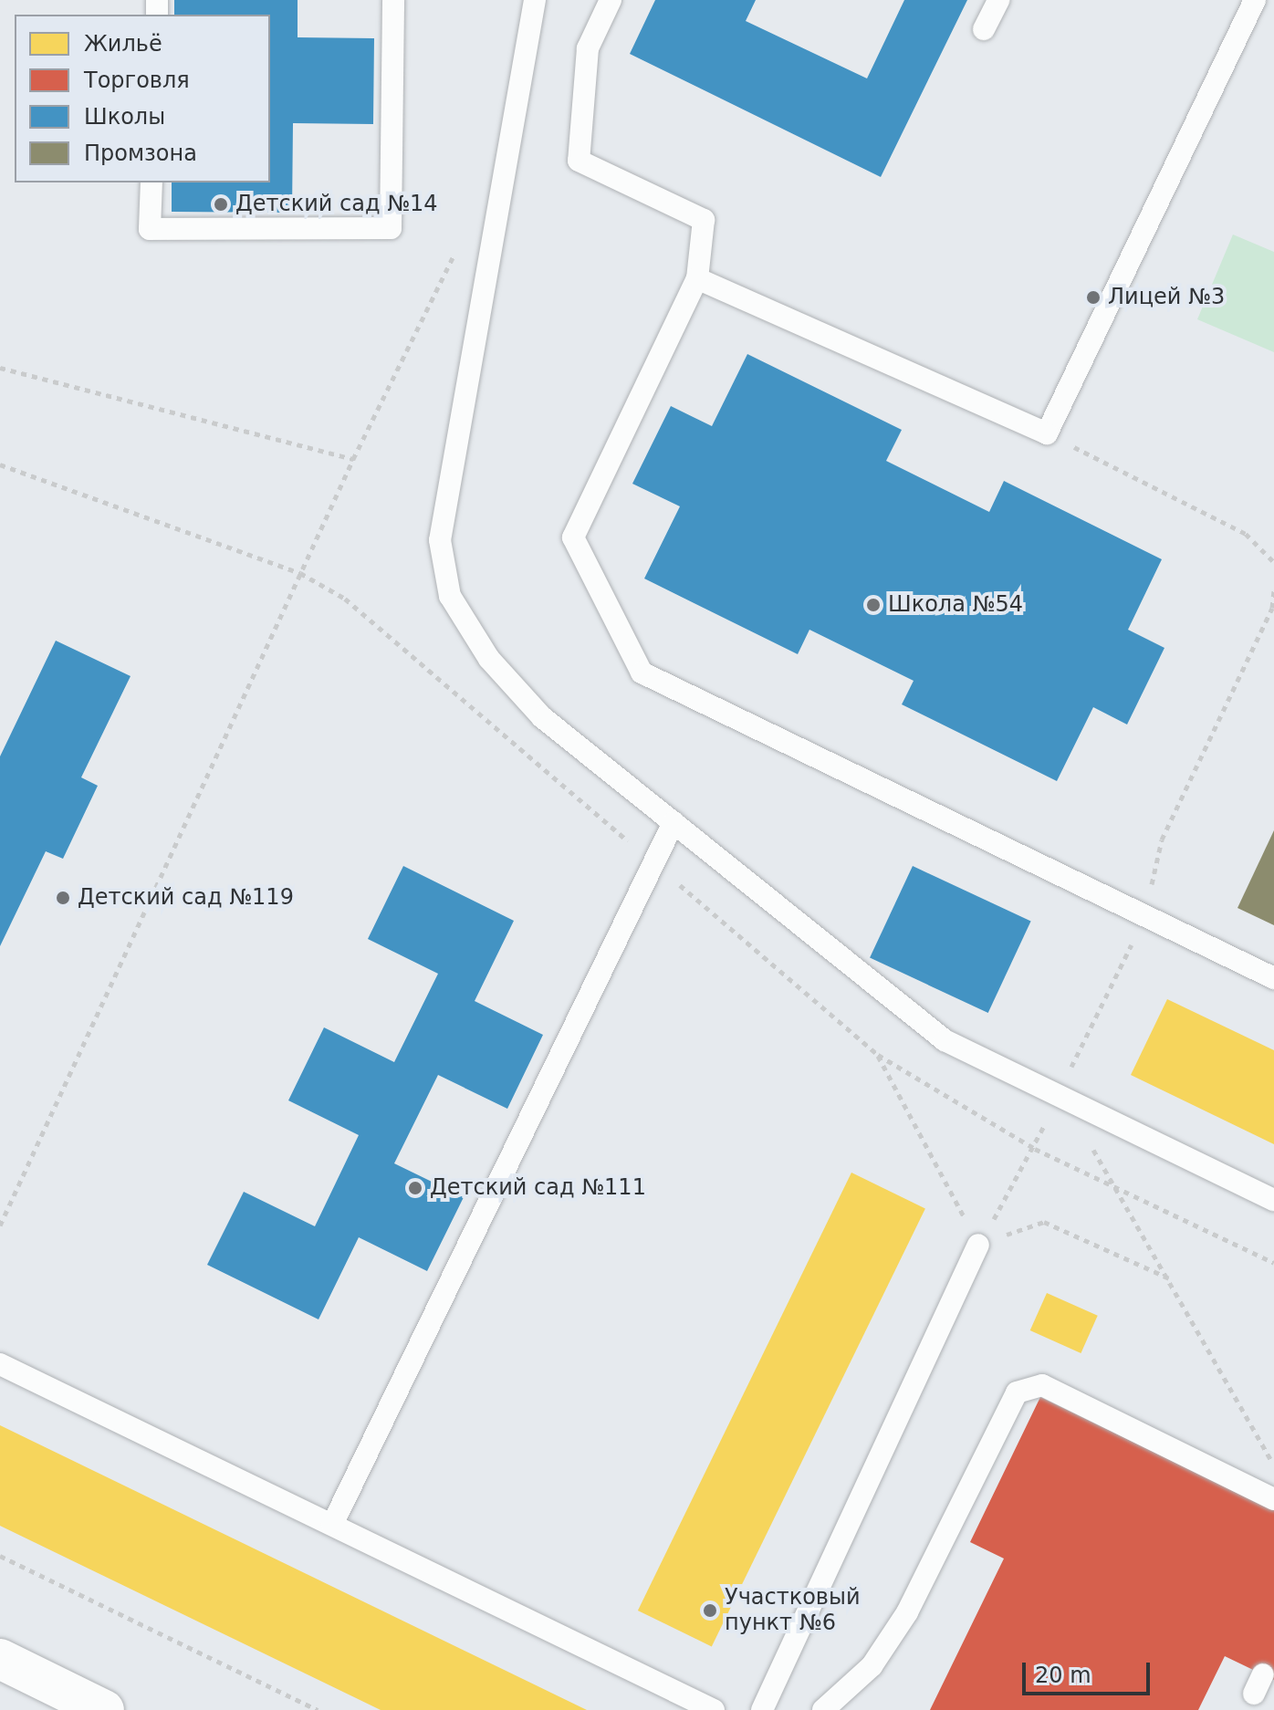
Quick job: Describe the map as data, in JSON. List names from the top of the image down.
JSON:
{
  "places": [
    "Детский сад №14",
    "Лицей №3",
    "Школа №54",
    "Детский сад №119",
    "Детский сад №111",
    "Участковый пункт №6"
  ],
  "legend": [
    "Жильё",
    "Торговля",
    "Школы",
    "Промзона"
  ],
  "scale_bar": "20 m"
}
